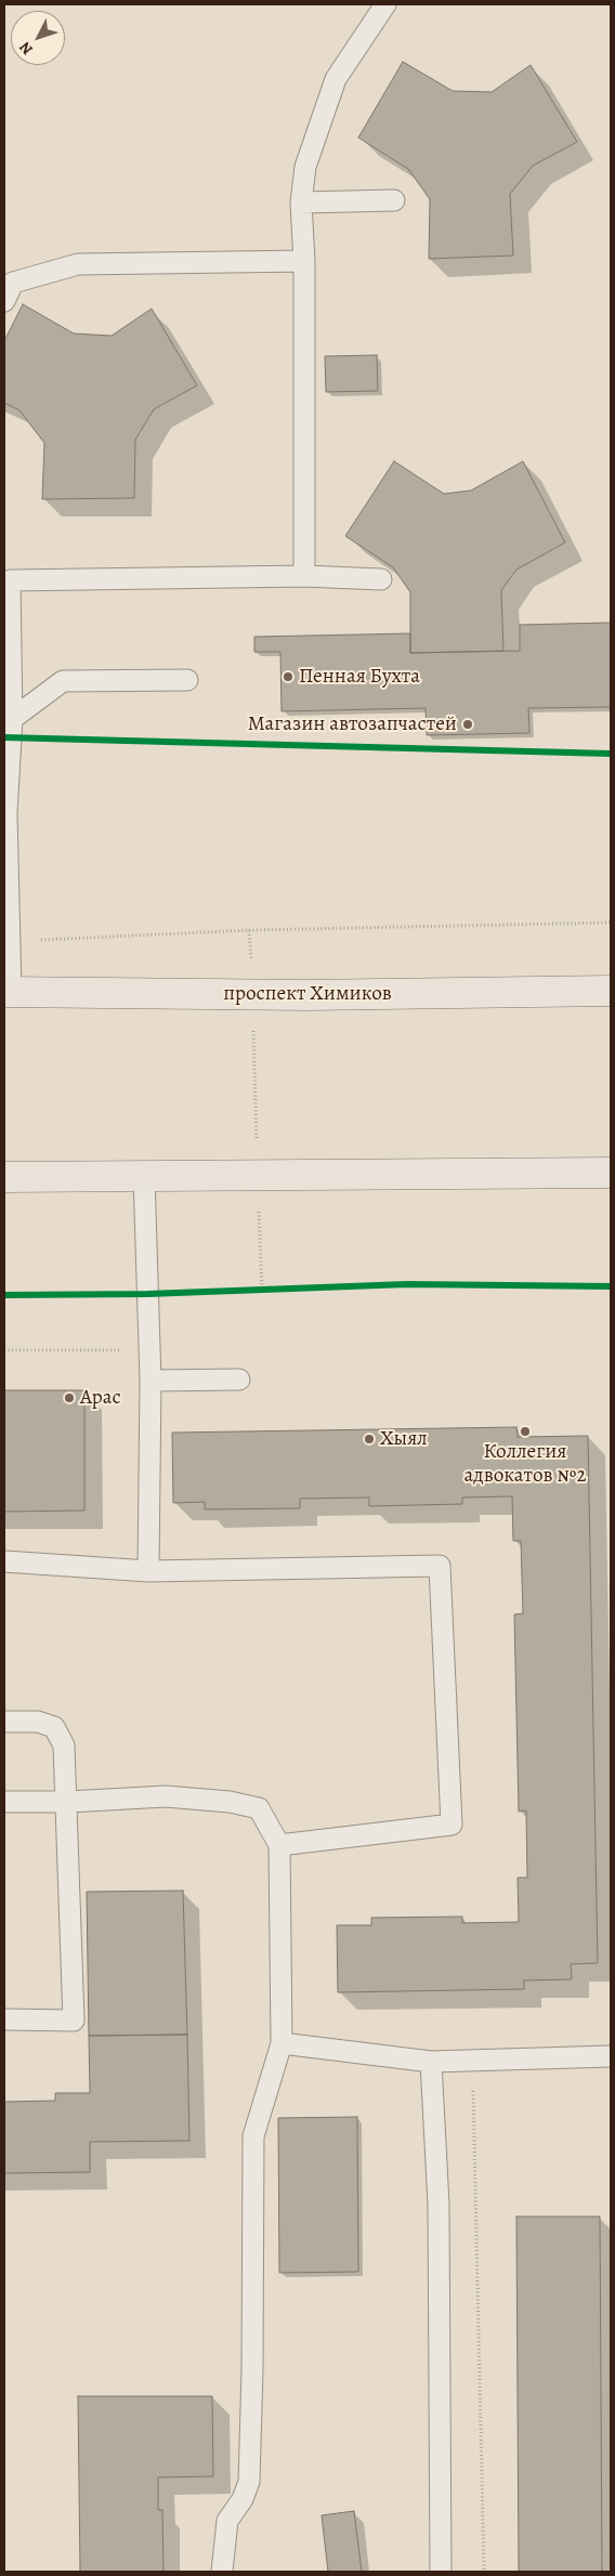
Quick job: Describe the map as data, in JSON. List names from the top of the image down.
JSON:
{
  "streets": {
    "main road": ["проспект Химиков"]
  },
  "places": [
    "Пенная Бухта",
    "Магазин автозапчастей",
    "Арас",
    "Коллегия адвокатов №2",
    "Хыял"
  ],
  "north": "bottom left"
}
